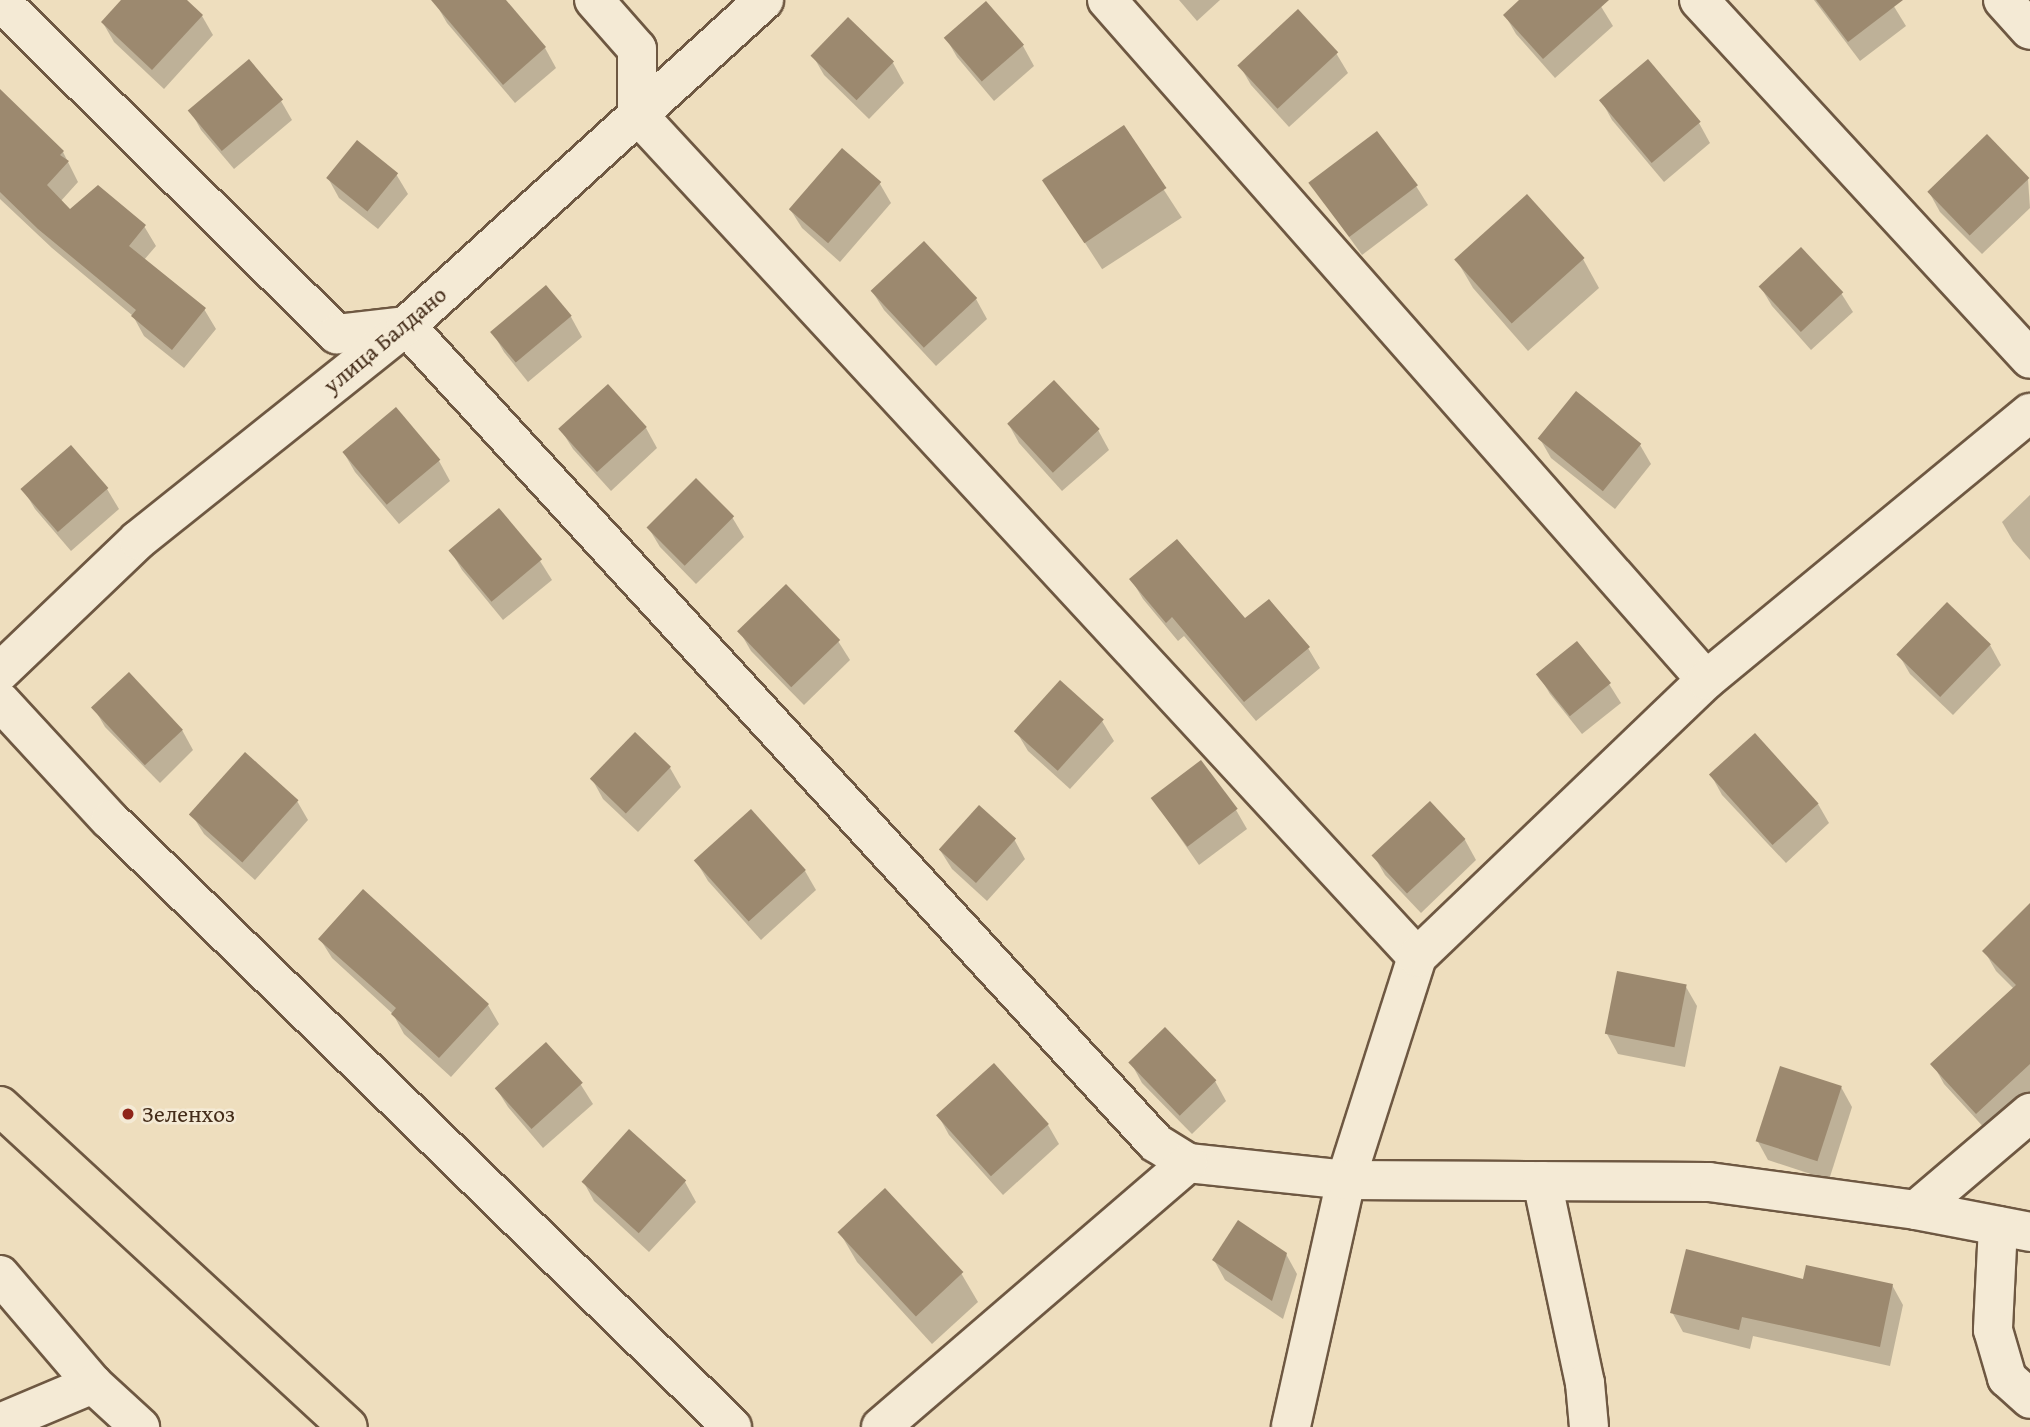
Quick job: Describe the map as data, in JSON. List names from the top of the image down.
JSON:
{
  "streets": {
    "street": ["улица Балдано"]
  },
  "places": ["Зеленхоз"]
}
